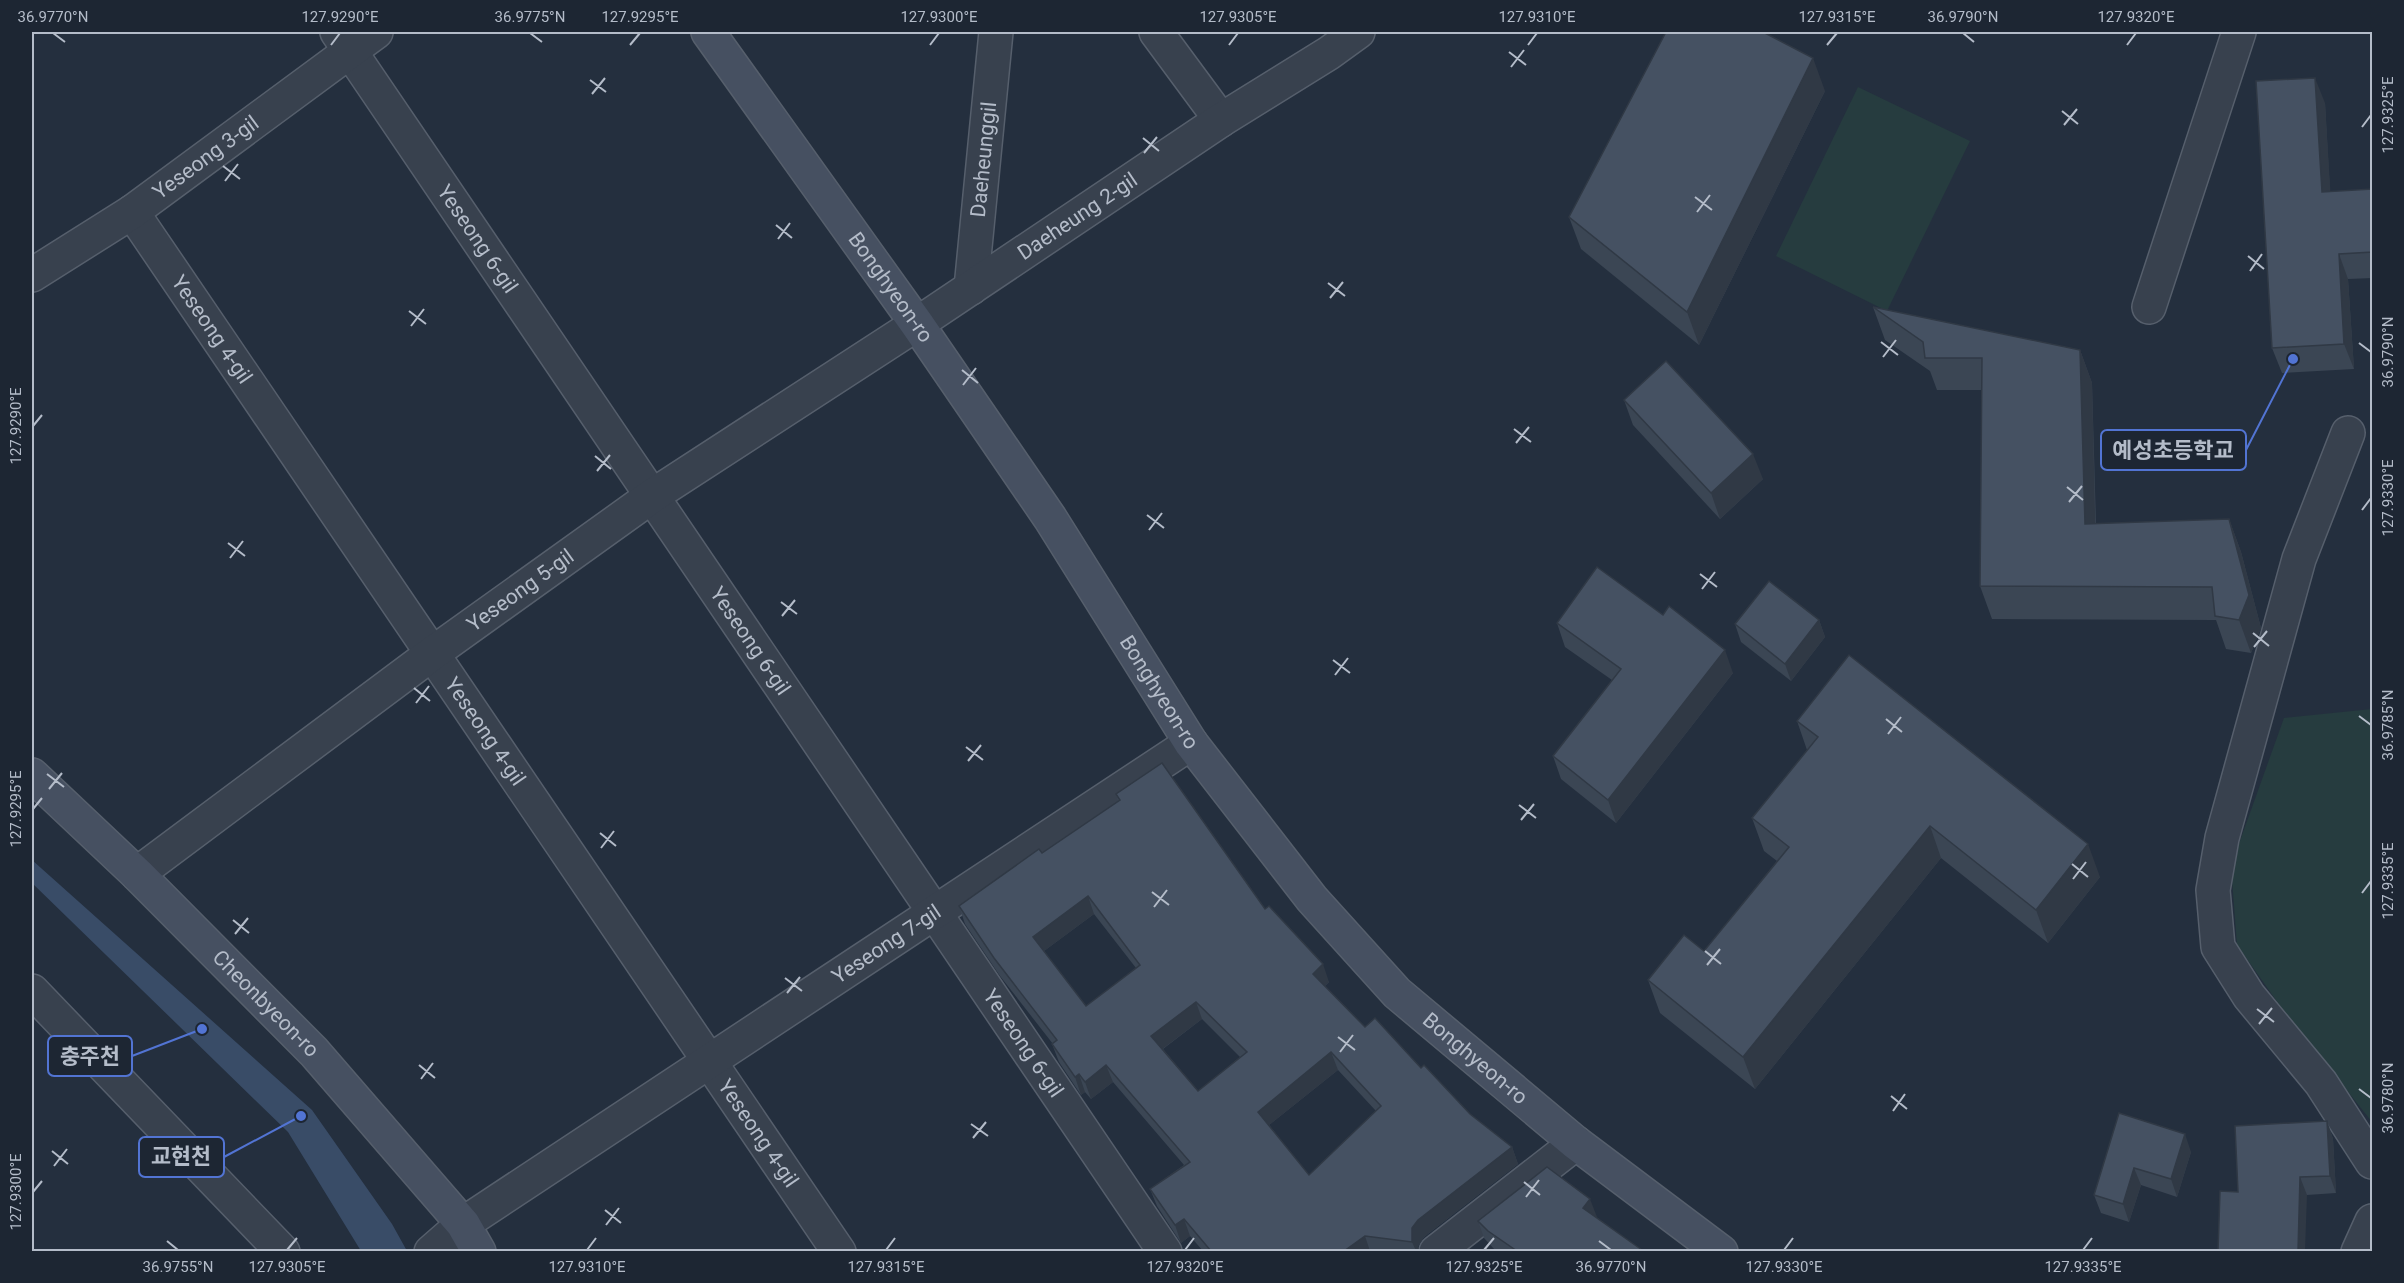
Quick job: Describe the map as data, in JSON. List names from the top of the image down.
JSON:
{
  "streets": {
    "street": [
      "Yeseong 3-gil",
      "Daeheunggil",
      "Daeheung 2-gil",
      "Yeseong 6-gil",
      "Bonghyeon-ro",
      "Yeseong 4-gil",
      "Yeseong 5-gil",
      "Yeseong 7-gil",
      "Cheonbyeon-ro"
    ]
  },
  "crossings": [
    ["Yeseong 3-gil", "Yeseong 6-gil"],
    ["Yeseong 3-gil", "Yeseong 4-gil"],
    ["Daeheunggil", "Daeheung 2-gil"],
    ["Daeheung 2-gil", "Bonghyeon-ro"],
    ["Daeheung 2-gil", "Yeseong 5-gil"],
    ["Yeseong 6-gil", "Yeseong 5-gil"],
    ["Yeseong 6-gil", "Yeseong 7-gil"],
    ["Bonghyeon-ro", "Yeseong 5-gil"],
    ["Bonghyeon-ro", "Yeseong 7-gil"],
    ["Yeseong 4-gil", "Yeseong 5-gil"],
    ["Yeseong 4-gil", "Yeseong 7-gil"],
    ["Yeseong 5-gil", "Cheonbyeon-ro"],
    ["Yeseong 7-gil", "Cheonbyeon-ro"]
  ],
  "places": ["예성초등학교", "충주천", "교현천"],
  "coordinates": [
    "36.9770°N",
    "127.9290°E",
    "36.9775°N",
    "127.9295°E",
    "127.9300°E",
    "127.9305°E",
    "127.9310°E",
    "127.9315°E",
    "36.9790°N",
    "127.9320°E",
    "127.9325°E",
    "127.9330°E",
    "36.9785°N",
    "127.9335°E",
    "36.9780°N",
    "36.9755°N"
  ]
}
